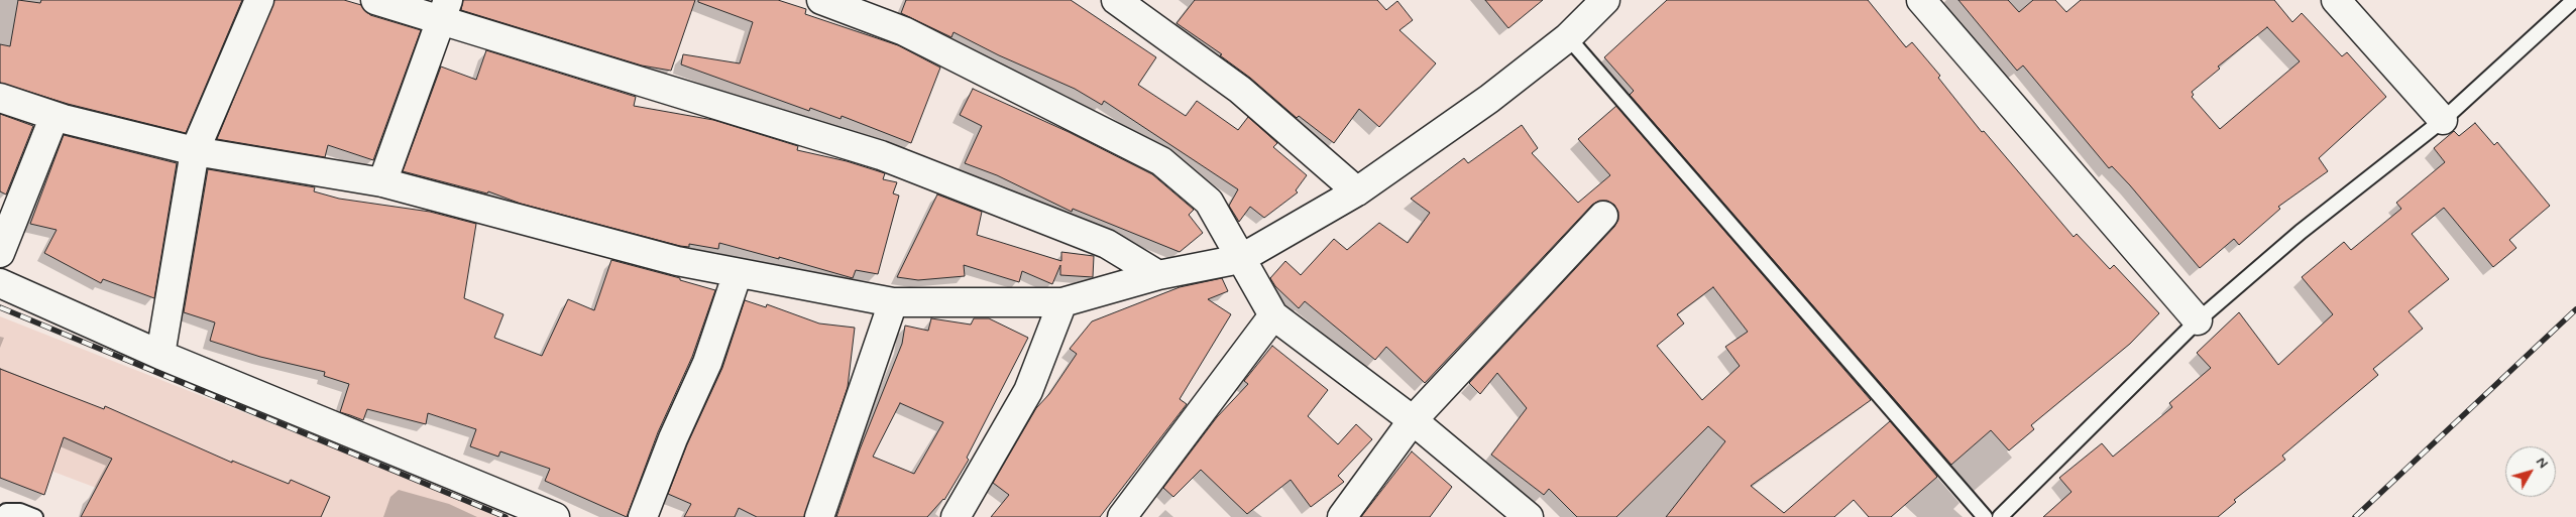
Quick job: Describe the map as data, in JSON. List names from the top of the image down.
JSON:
{
  "north": "top right"
}
